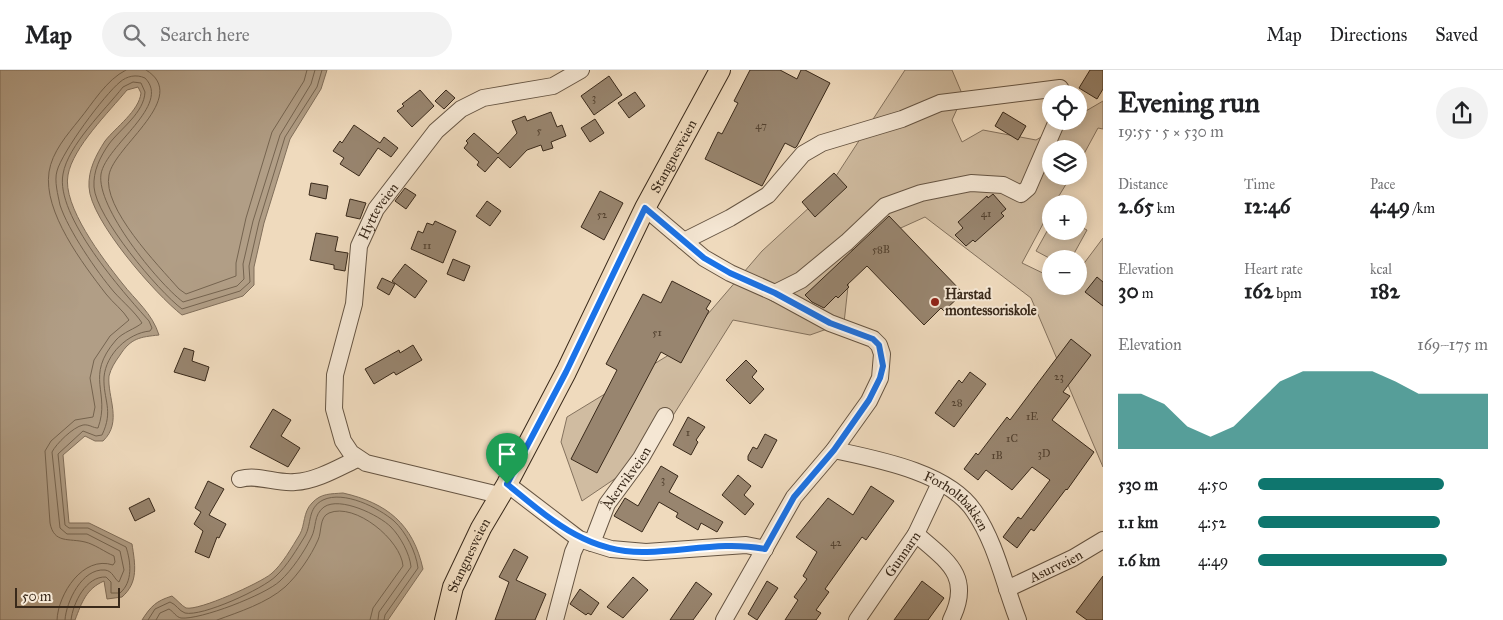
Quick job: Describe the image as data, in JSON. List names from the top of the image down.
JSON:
{
  "streets": {
    "main road": ["Stangnesveien"],
    "street": [
      "Hytteveien",
      "Åkervikveien",
      "Forholtbakken",
      "Gunnarn",
      "Asurveien"
    ]
  },
  "crossings": [
    ["Forholtbakken", "Gunnarn"],
    ["Forholtbakken", "Asurveien"]
  ],
  "places": ["Harstad montessoriskole"],
  "house_numbers": [
    "3",
    "47",
    "5",
    "41",
    "52",
    "11",
    "58B",
    "51",
    "23",
    "28",
    "1E",
    "1",
    "1C",
    "3D",
    "1B",
    "3",
    "42"
  ],
  "scale_bar": "50 m",
  "page": {
    "header": "Map",
    "search": "Search here",
    "nav": ["Map", "Directions", "Saved"],
    "heading": ["Evening run", "19:55 · 5 × 530 m"],
    "map_buttons": ["+", "−"],
    "stats": [
      ["Distance", "2.65 km"],
      ["Time", "12:46"],
      ["Pace", "4:49 /km"],
      ["Elevation", "30 m"],
      ["Heart rate", "162 bpm"],
      ["kcal", "182"]
    ],
    "chart": ["Elevation", "169–175 m"],
    "list": [
      {
        "name": "530 m",
        "note": "4:50"
      },
      {
        "name": "1.1 km",
        "note": "4:52"
      },
      {
        "name": "1.6 km",
        "note": "4:49"
      }
    ],
    "scale": "50 m"
  }
}
